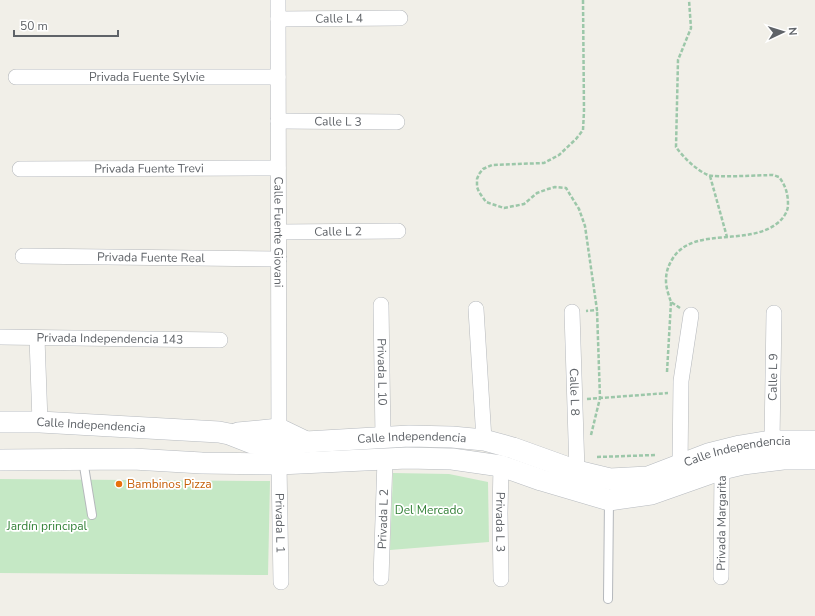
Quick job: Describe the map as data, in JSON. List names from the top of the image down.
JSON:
{
  "streets": {
    "main road": ["Calle Independencia"],
    "street": [
      "Calle L 4",
      "Privada Fuente Sylvie",
      "Calle L 3",
      "Privada Fuente Trevi",
      "Calle L 2",
      "Calle Fuente Giovani",
      "Privada Fuente Real",
      "Privada Independencia 143",
      "Privada L 10",
      "Calle L 9",
      "Calle L 8",
      "Privada L 2",
      "Privada L 3",
      "Privada L 1",
      "Privada Margarita"
    ]
  },
  "crossings": [
    ["Calle L 4", "Calle Fuente Giovani"],
    ["Privada Fuente Sylvie", "Calle Fuente Giovani"],
    ["Calle L 3", "Calle Fuente Giovani"],
    ["Privada Fuente Trevi", "Calle Fuente Giovani"],
    ["Calle L 2", "Calle Fuente Giovani"],
    ["Calle Fuente Giovani", "Privada Fuente Real"],
    ["Calle Fuente Giovani", "Calle Independencia"],
    ["Calle Fuente Giovani", "Privada L 1"],
    ["Privada L 10", "Calle Independencia"],
    ["Calle L 9", "Calle Independencia"],
    ["Calle L 8", "Calle Independencia"],
    ["Calle Independencia", "Privada L 2"],
    ["Calle Independencia", "Privada L 3"],
    ["Calle Independencia", "Privada L 1"],
    ["Calle Independencia", "Privada Margarita"]
  ],
  "parks": ["Del Mercado", "Jardín principal"],
  "places": ["Bambinos Pizza"],
  "scale_bar": "50 m",
  "north": "right"
}
